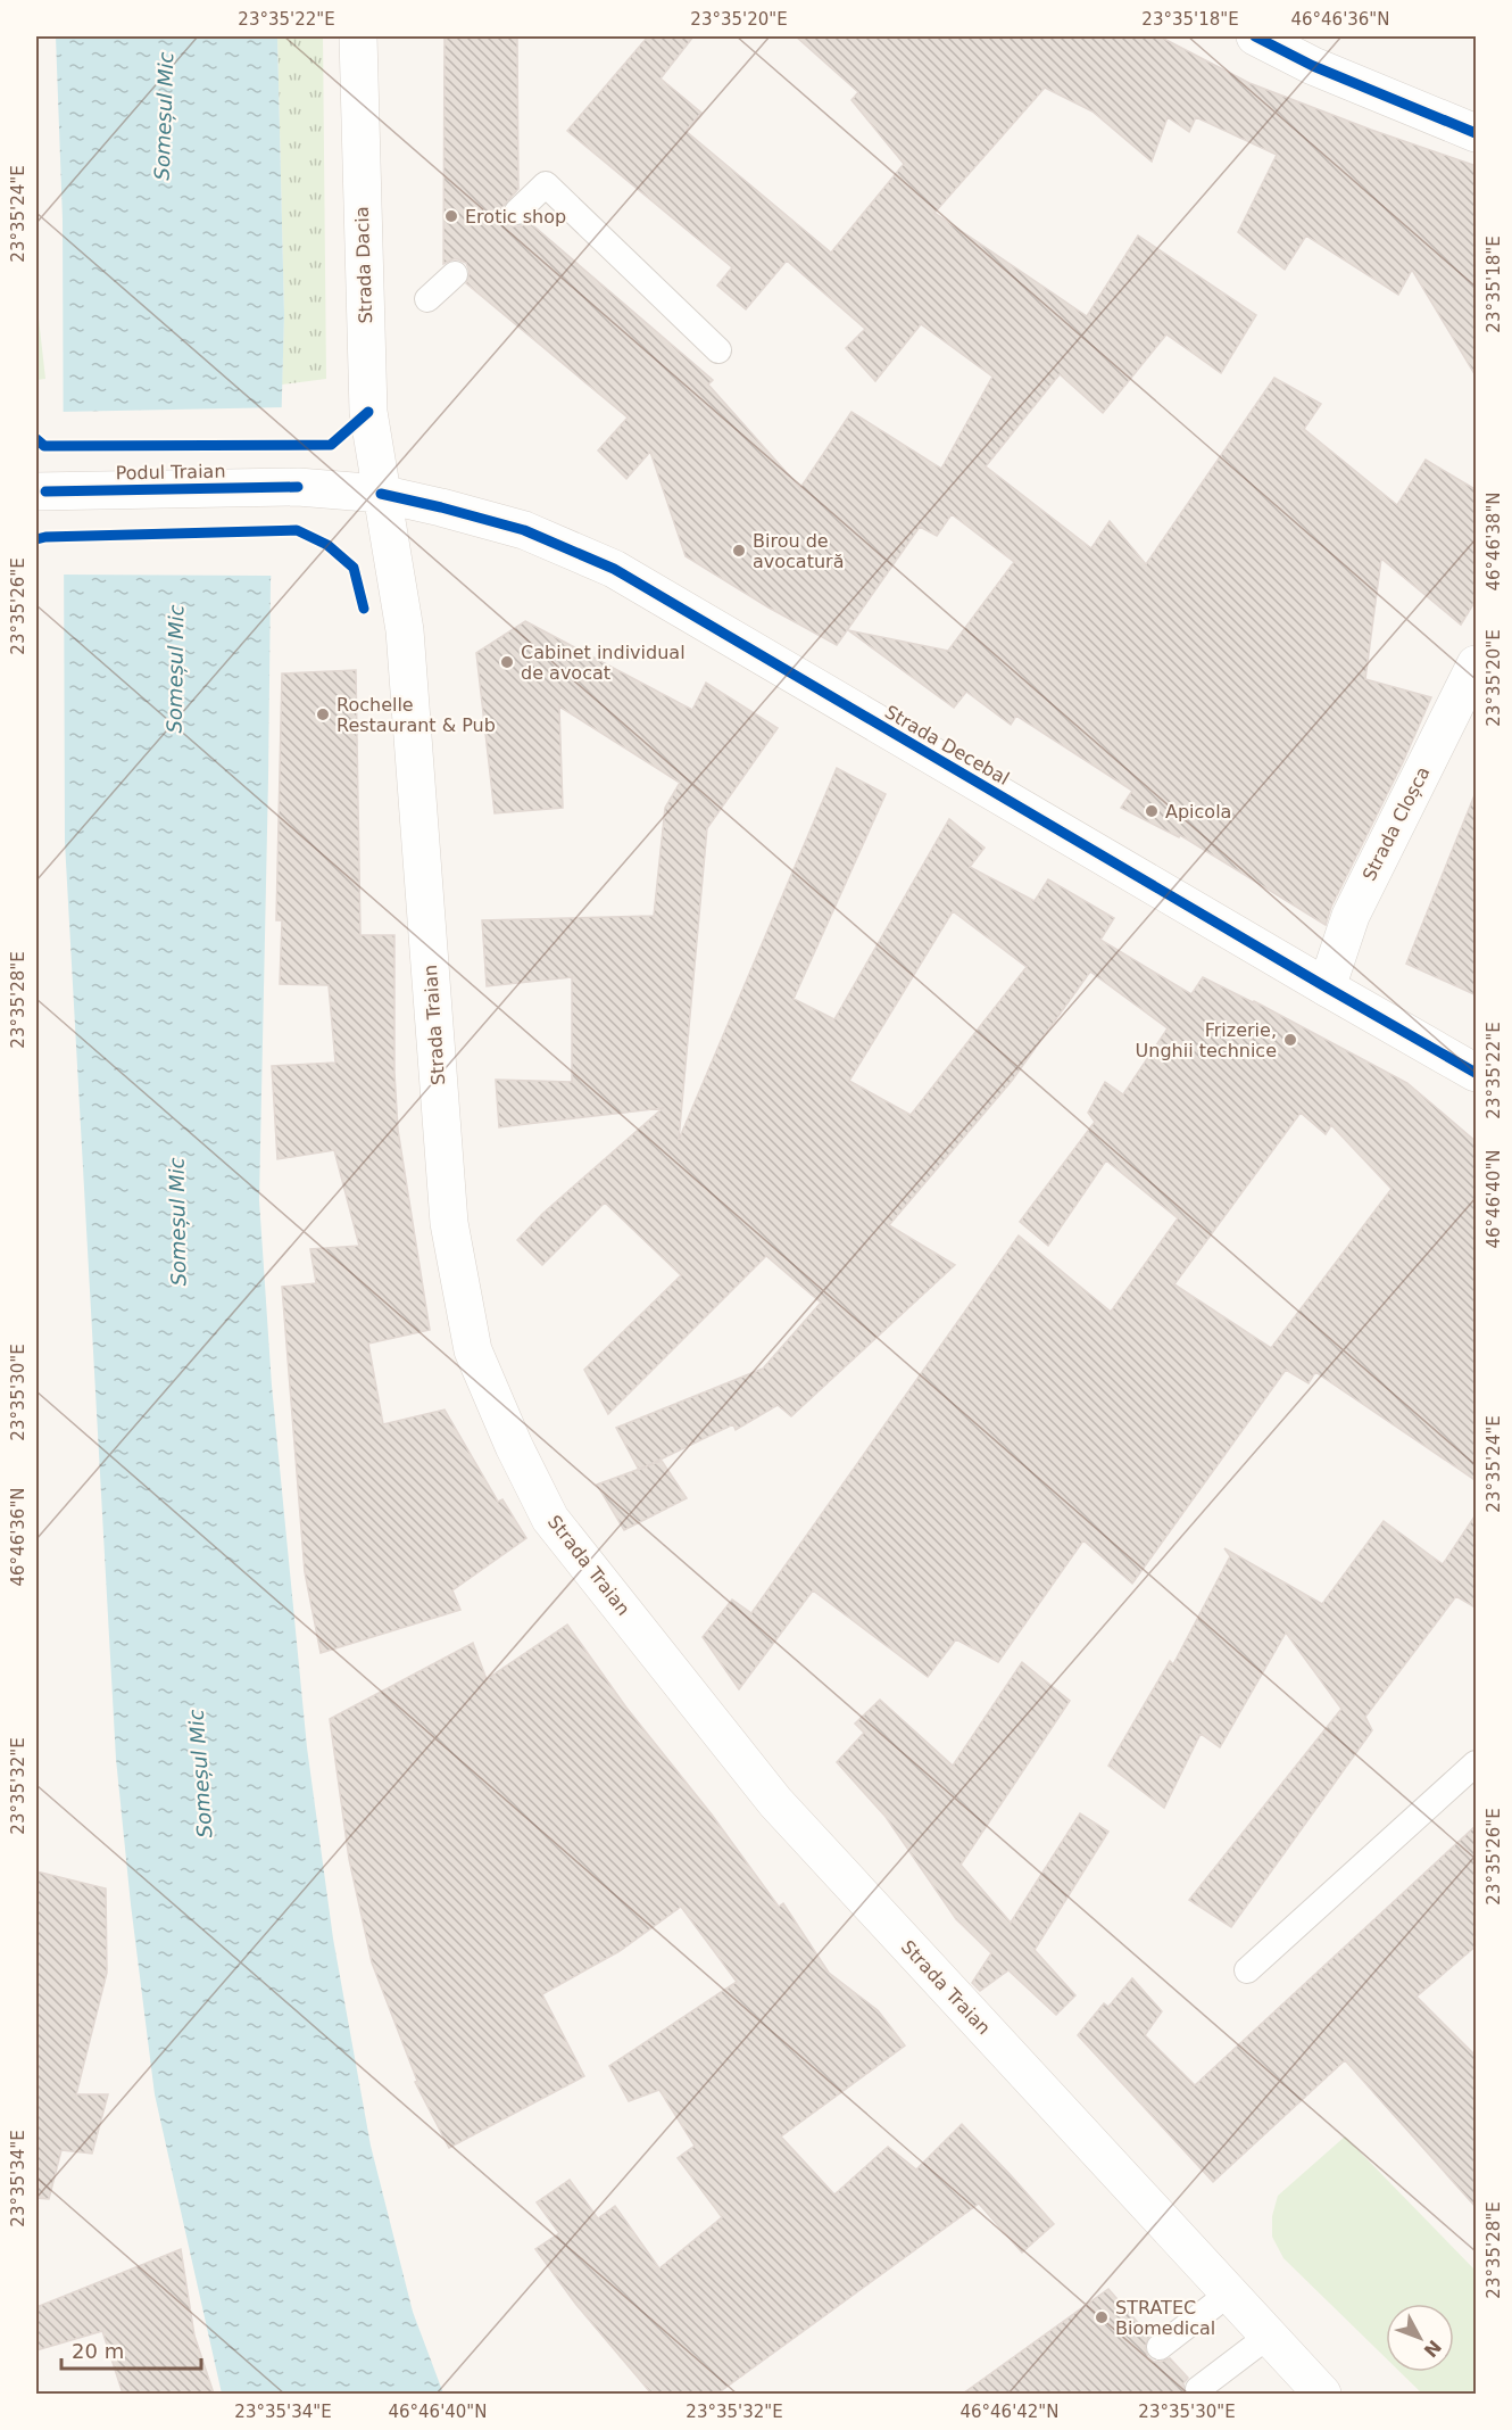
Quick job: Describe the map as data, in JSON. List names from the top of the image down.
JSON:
{
  "streets": {
    "main road": [
      "Strada Dacia",
      "Podul Traian",
      "Strada Decebal",
      "Strada Cloșca",
      "Strada Traian"
    ]
  },
  "crossings": [
    ["Strada Dacia", "Podul Traian"],
    ["Strada Dacia", "Strada Decebal"],
    ["Strada Dacia", "Strada Traian"],
    ["Podul Traian", "Strada Decebal"],
    ["Podul Traian", "Strada Traian"],
    ["Strada Decebal", "Strada Cloșca"],
    ["Strada Decebal", "Strada Traian"]
  ],
  "water": ["Someșul Mic"],
  "places": [
    "Erotic shop",
    "Birou de avocatură",
    "Cabinet individual de avocat",
    "Rochelle Restaurant & Pub",
    "Apicola",
    "Frizerie, Unghii technice",
    "STRATEC Biomedical"
  ],
  "scale_bar": "20 m",
  "north": "bottom right",
  "coordinates": [
    "23°35'22\"E",
    "23°35'20\"E",
    "23°35'18\"E",
    "46°46'36\"N",
    "23°35'24\"E",
    "46°46'38\"N",
    "23°35'26\"E",
    "23°35'28\"E",
    "46°46'40\"N",
    "23°35'30\"E",
    "23°35'32\"E",
    "23°35'34\"E",
    "46°46'42\"N"
  ]
}
